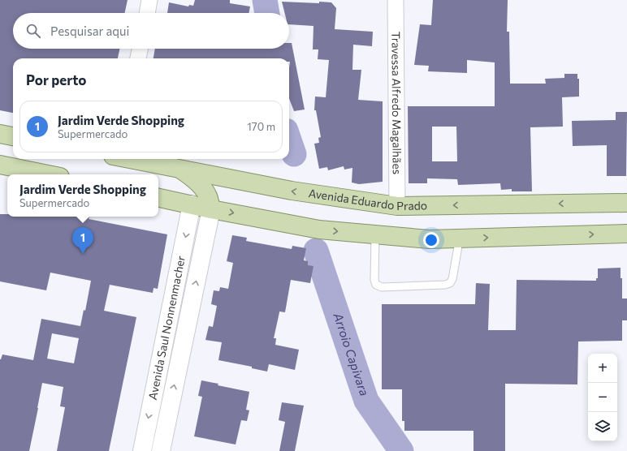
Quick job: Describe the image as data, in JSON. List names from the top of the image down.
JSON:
{
  "streets": {
    "main road": ["Avenida Eduardo Prado"],
    "street": ["Travessa Alfredo Magalhães", "Avenida Saul Nonnenmacher"]
  },
  "crossings": [
    ["Travessa Alfredo Magalhães", "Avenida Eduardo Prado"]
  ],
  "water": ["Arroio Capivara"],
  "page": {
    "search": "Pesquisar aqui",
    "heading": "Por perto",
    "list": [
      {
        "mark": "1",
        "name": "Jardim Verde Shopping",
        "note": "Supermercado",
        "value": "170 m"
      }
    ],
    "popup": ["Jardim Verde Shopping", "Supermercado"],
    "pins": "1",
    "map_buttons": ["+", "−"]
  }
}
